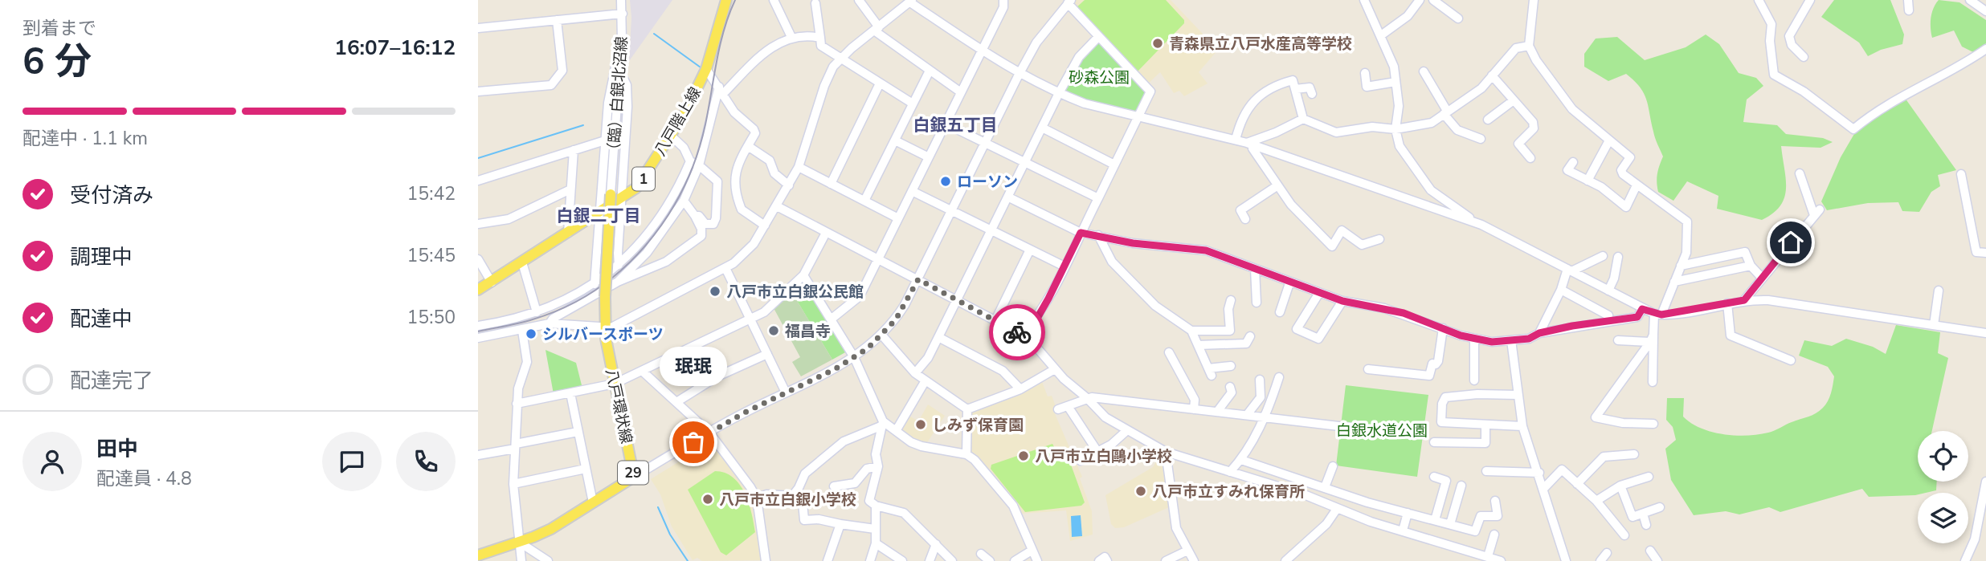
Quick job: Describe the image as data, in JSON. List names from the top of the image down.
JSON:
{
  "streets": {
    "main road": [
      "八戸階上線",
      "1",
      "八戸環状線",
      "29"
    ],
    "street": ["（臨）白銀北沼線"]
  },
  "crossings": [
    ["（臨）白銀北沼線", "八戸階上線"],
    ["（臨）白銀北沼線", "八戸環状線"],
    ["八戸階上線", "八戸環状線"],
    ["八戸環状線", "29"]
  ],
  "districts": ["白銀五丁目", "白銀二丁目"],
  "parks": ["砂森公園", "白銀水道公園"],
  "places": [
    "青森県立八戸水産高等学校",
    "ローソン",
    "八戸市立白銀公民館",
    "福昌寺",
    "シルバースポーツ",
    "しみず保育園",
    "珉珉",
    "八戸市立白鷗小学校",
    "八戸市立すみれ保育所",
    "八戸市立白銀小学校"
  ],
  "page": {
    "heading": ["6 分", "到着まで", "16:07–16:12"],
    "panel": ["田中", "配達員 · 4.8"],
    "bar": "配達中 · 1.1 km",
    "list": [
      ["受付済み", "15:42"],
      ["調理中", "15:45"],
      ["配達中", "15:50"],
      "配達完了"
    ],
    "bubble": "珉珉"
  }
}
